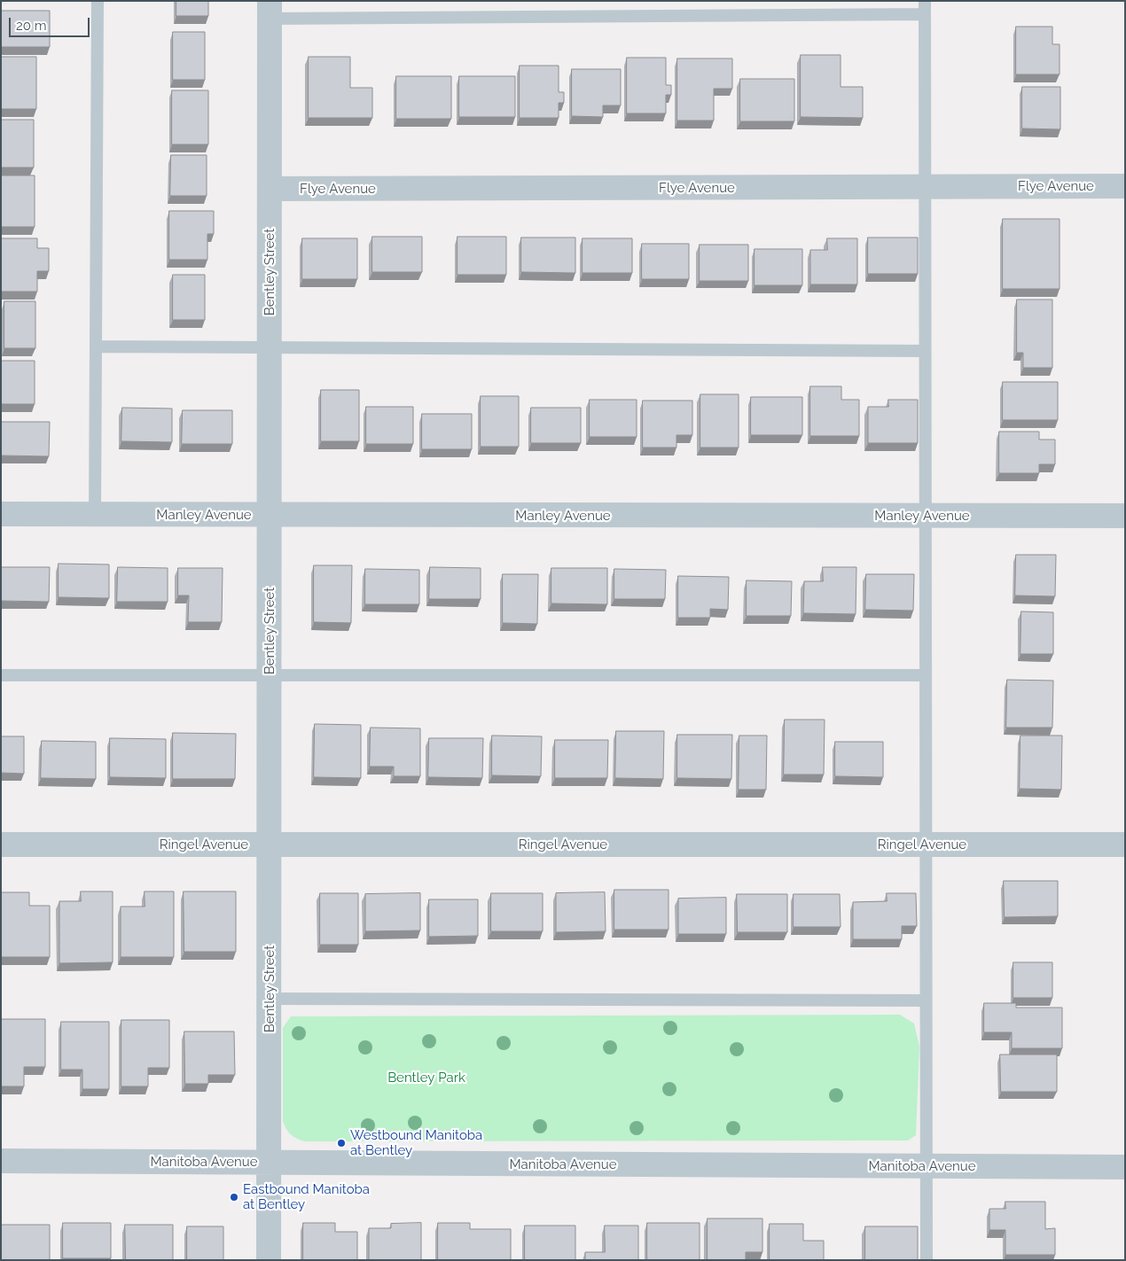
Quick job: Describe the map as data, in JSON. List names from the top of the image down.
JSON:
{
  "streets": {
    "street": [
      "Flye Avenue",
      "Bentley Street",
      "Manley Avenue",
      "Ringel Avenue",
      "Manitoba Avenue"
    ]
  },
  "crossings": [
    ["Flye Avenue", "Bentley Street"],
    ["Bentley Street", "Manley Avenue"],
    ["Bentley Street", "Ringel Avenue"],
    ["Bentley Street", "Manitoba Avenue"]
  ],
  "parks": ["Bentley Park"],
  "places": ["Westbound Manitoba at Bentley", "Eastbound Manitoba at Bentley"],
  "scale_bar": "20 m"
}
